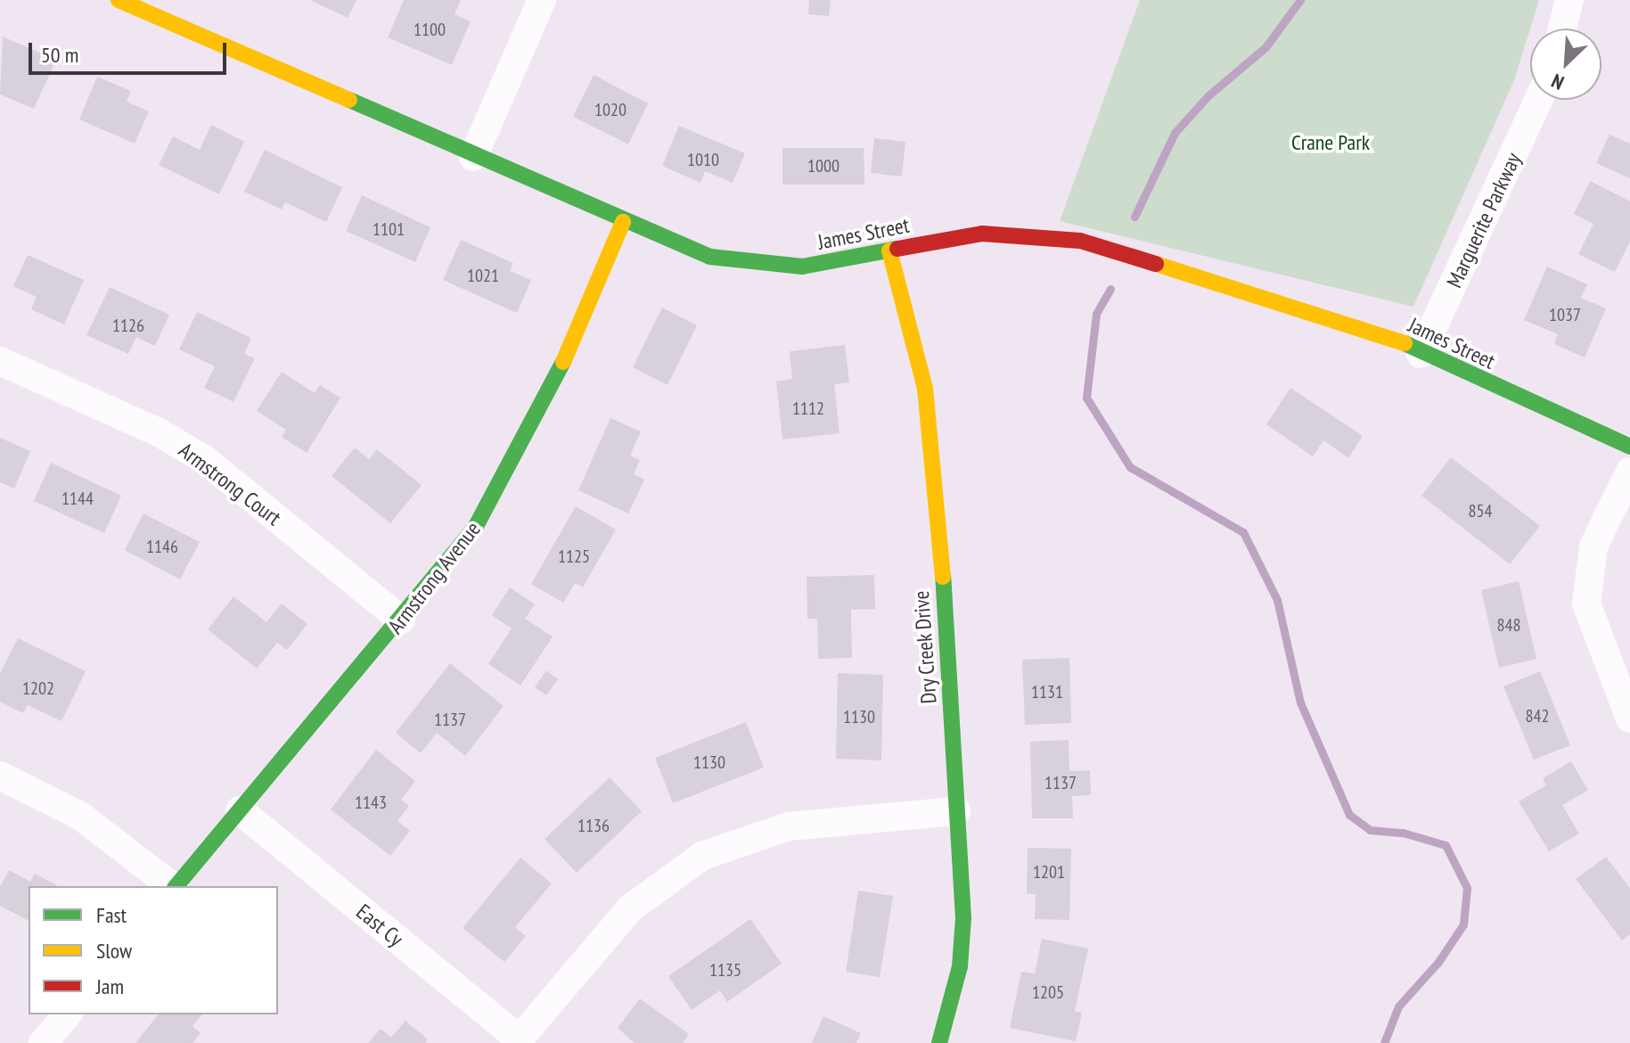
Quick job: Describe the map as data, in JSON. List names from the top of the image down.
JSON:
{
  "streets": {
    "street": [
      "Marguerite Parkway",
      "James Street",
      "Armstrong Court",
      "Armstrong Avenue",
      "Dry Creek Drive",
      "East Cy"
    ]
  },
  "crossings": [
    ["Marguerite Parkway", "James Street"],
    ["James Street", "Armstrong Avenue"],
    ["James Street", "Dry Creek Drive"],
    ["Armstrong Court", "Armstrong Avenue"],
    ["Armstrong Avenue", "East Cy"]
  ],
  "parks": ["Crane Park"],
  "house_numbers": [
    "1100",
    "1020",
    "1010",
    "1000",
    "1101",
    "1021",
    "1037",
    "1126",
    "1112",
    "1144",
    "854",
    "1146",
    "1125",
    "848",
    "1202",
    "1131",
    "842",
    "1130",
    "1137",
    "1130",
    "1137",
    "1143",
    "1136",
    "1201",
    "1135",
    "1205"
  ],
  "legend": ["Fast", "Slow", "Jam"],
  "scale_bar": "50 m",
  "north": "bottom left"
}
